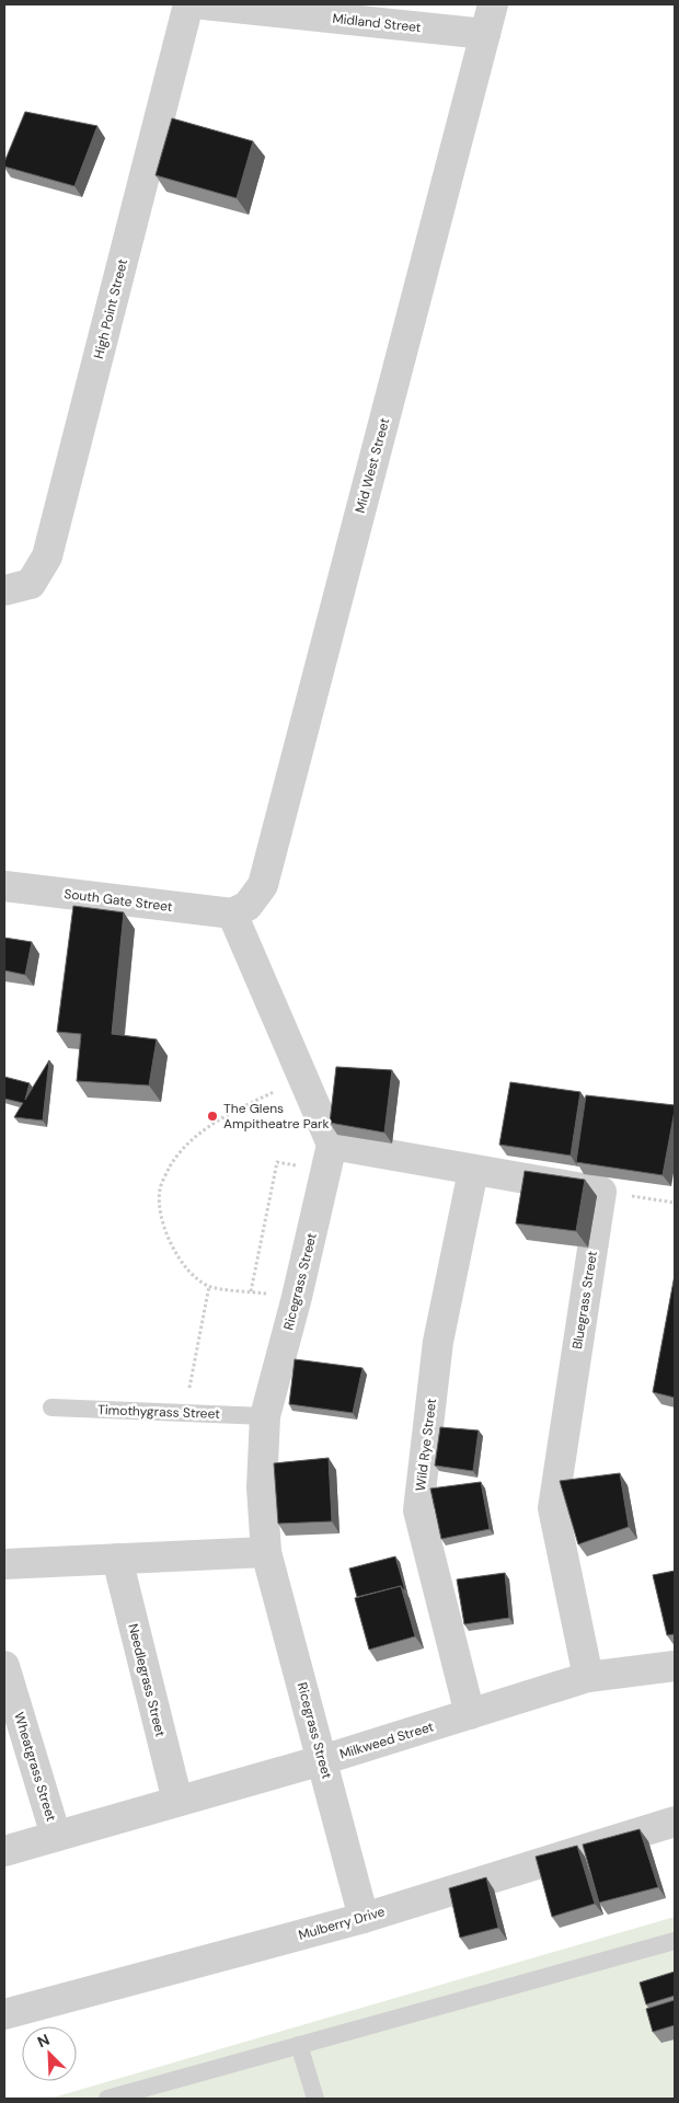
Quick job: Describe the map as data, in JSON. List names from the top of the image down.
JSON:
{
  "streets": {
    "street": [
      "Midland Street",
      "High Point Street",
      "Mid West Street",
      "South Gate Street",
      "Ricegrass Street",
      "Bluegrass Street",
      "Wild Rye Street",
      "Needlegrass Street",
      "Milkweed Street",
      "Wheatgrass Street",
      "Mulberry Drive"
    ],
    "lane": ["Timothygrass Street"]
  },
  "crossings": [
    ["Midland Street", "Mid West Street"],
    ["Mid West Street", "South Gate Street"],
    ["Ricegrass Street", "Timothygrass Street"],
    ["Ricegrass Street", "Milkweed Street"],
    ["Ricegrass Street", "Mulberry Drive"],
    ["Bluegrass Street", "Milkweed Street"],
    ["Wild Rye Street", "Milkweed Street"],
    ["Needlegrass Street", "Milkweed Street"],
    ["Milkweed Street", "Wheatgrass Street"]
  ],
  "places": ["The Glens Ampitheatre Park"],
  "north": "top left"
}
